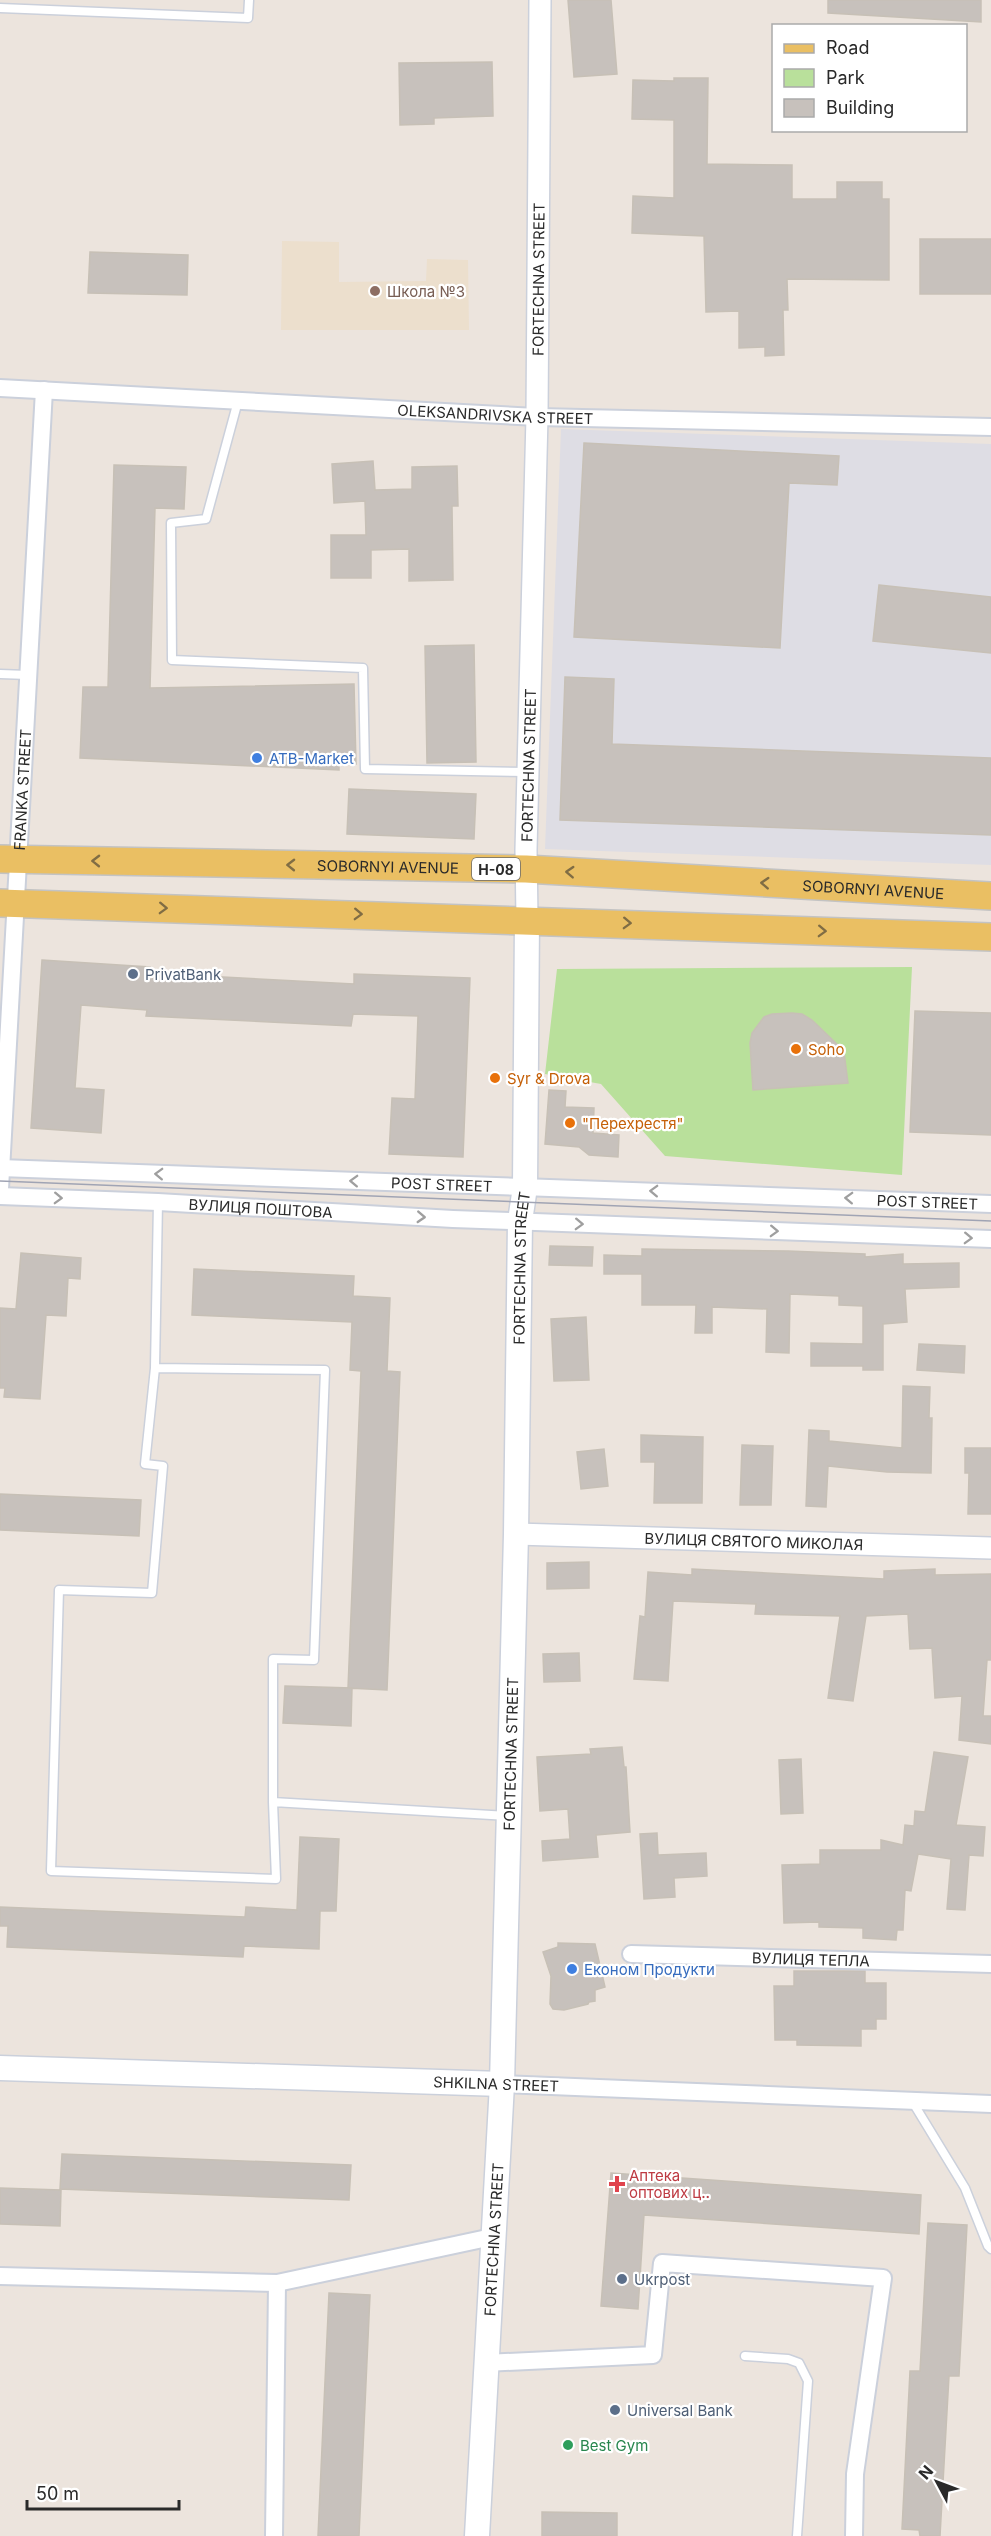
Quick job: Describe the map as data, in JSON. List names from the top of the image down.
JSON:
{
  "streets": {
    "main road": [
      "FORTECHNA STREET",
      "SOBORNYI AVENUE",
      "Н-08",
      "SHKILNA STREET"
    ],
    "street": [
      "OLEKSANDRIVSKA STREET",
      "FRANKA STREET",
      "POST STREET",
      "ВУЛИЦЯ ПОШТОВА",
      "ВУЛИЦЯ СВЯТОГО МИКОЛАЯ",
      "ВУЛИЦЯ ТЕПЛА"
    ]
  },
  "crossings": [
    ["FORTECHNA STREET", "OLEKSANDRIVSKA STREET"],
    ["FORTECHNA STREET", "SOBORNYI AVENUE"],
    ["FORTECHNA STREET", "POST STREET"],
    ["FORTECHNA STREET", "ВУЛИЦЯ ПОШТОВА"],
    ["FORTECHNA STREET", "ВУЛИЦЯ СВЯТОГО МИКОЛАЯ"],
    ["FORTECHNA STREET", "SHKILNA STREET"],
    ["OLEKSANDRIVSKA STREET", "FRANKA STREET"],
    ["FRANKA STREET", "SOBORNYI AVENUE"],
    ["FRANKA STREET", "POST STREET"]
  ],
  "one_way": ["ВУЛИЦЯ ПОШТОВА"],
  "places": {
    "other": [
      "Школа №3",
      "ATB-Market",
      "PrivatBank",
      "Soho",
      "Syr & Drova",
      "\"Перехрестя\"",
      "Економ Продукти",
      "Ukrpost",
      "Universal Bank",
      "Best Gym"
    ],
    "health": ["Аптека оптових ц‥"]
  },
  "legend": ["Road", "Park", "Building"],
  "scale_bar": "50 m",
  "north": "top left"
}
